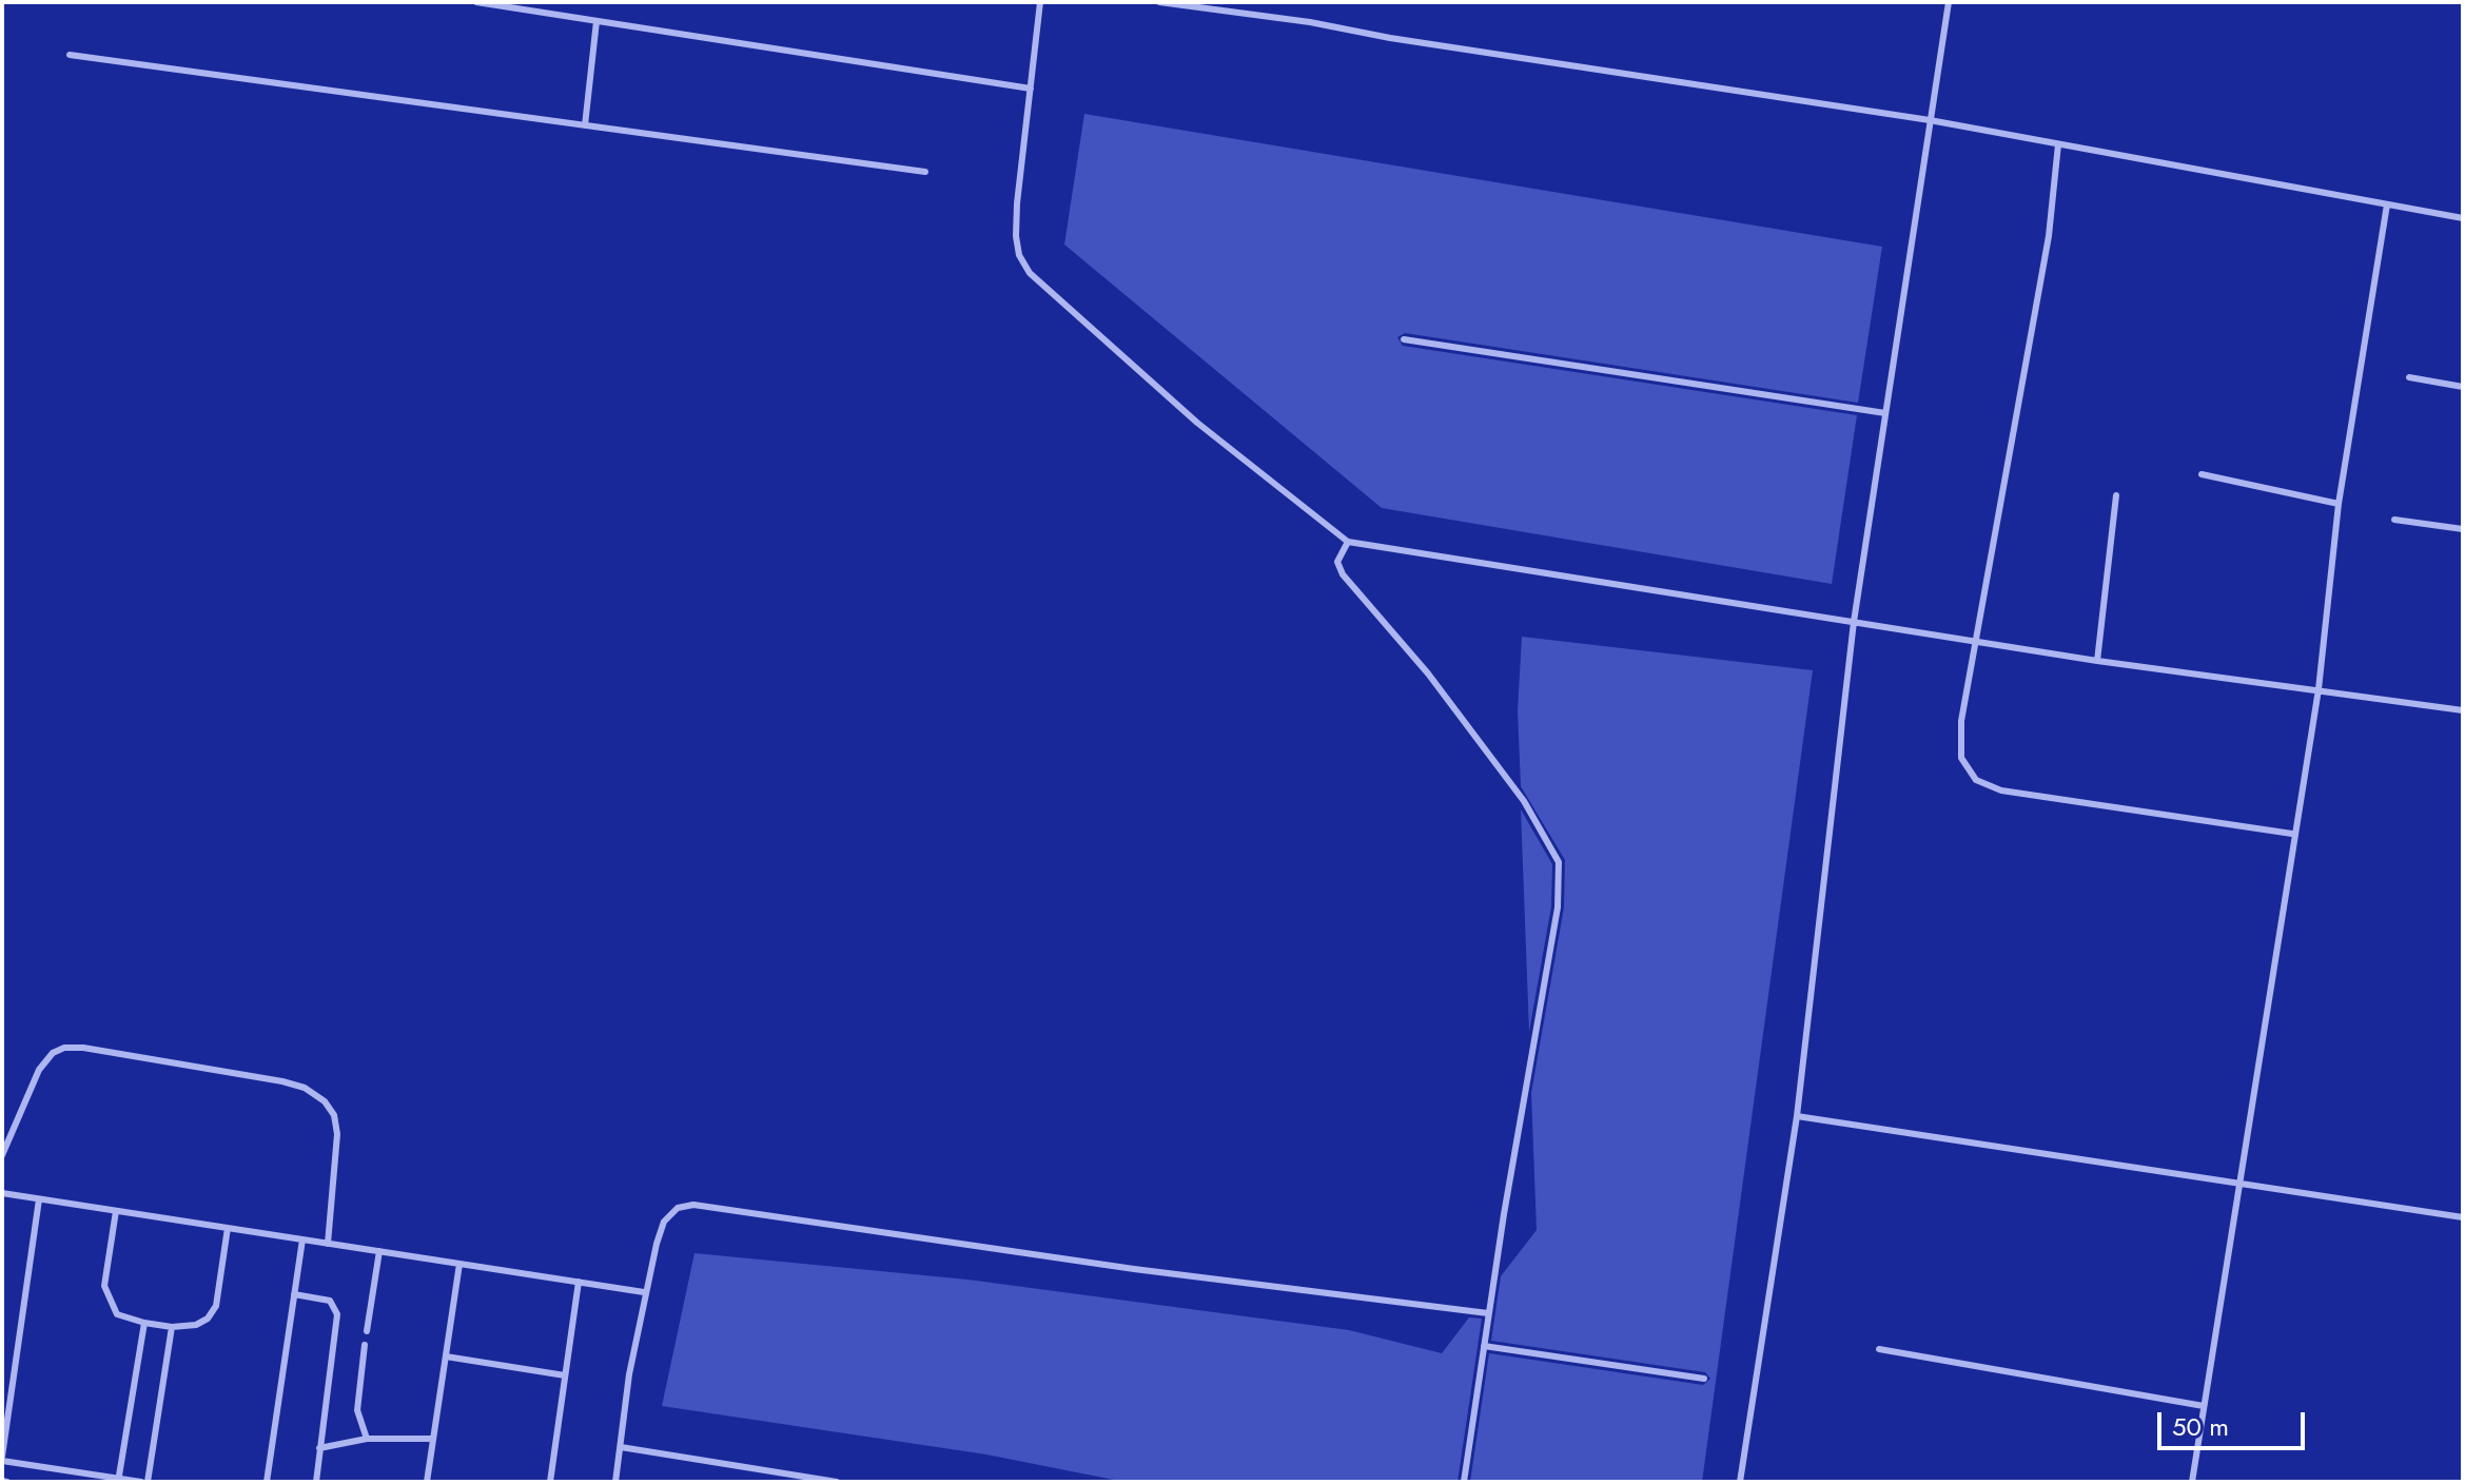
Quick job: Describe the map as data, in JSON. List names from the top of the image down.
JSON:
{
  "scale_bar": "50 m"
}
